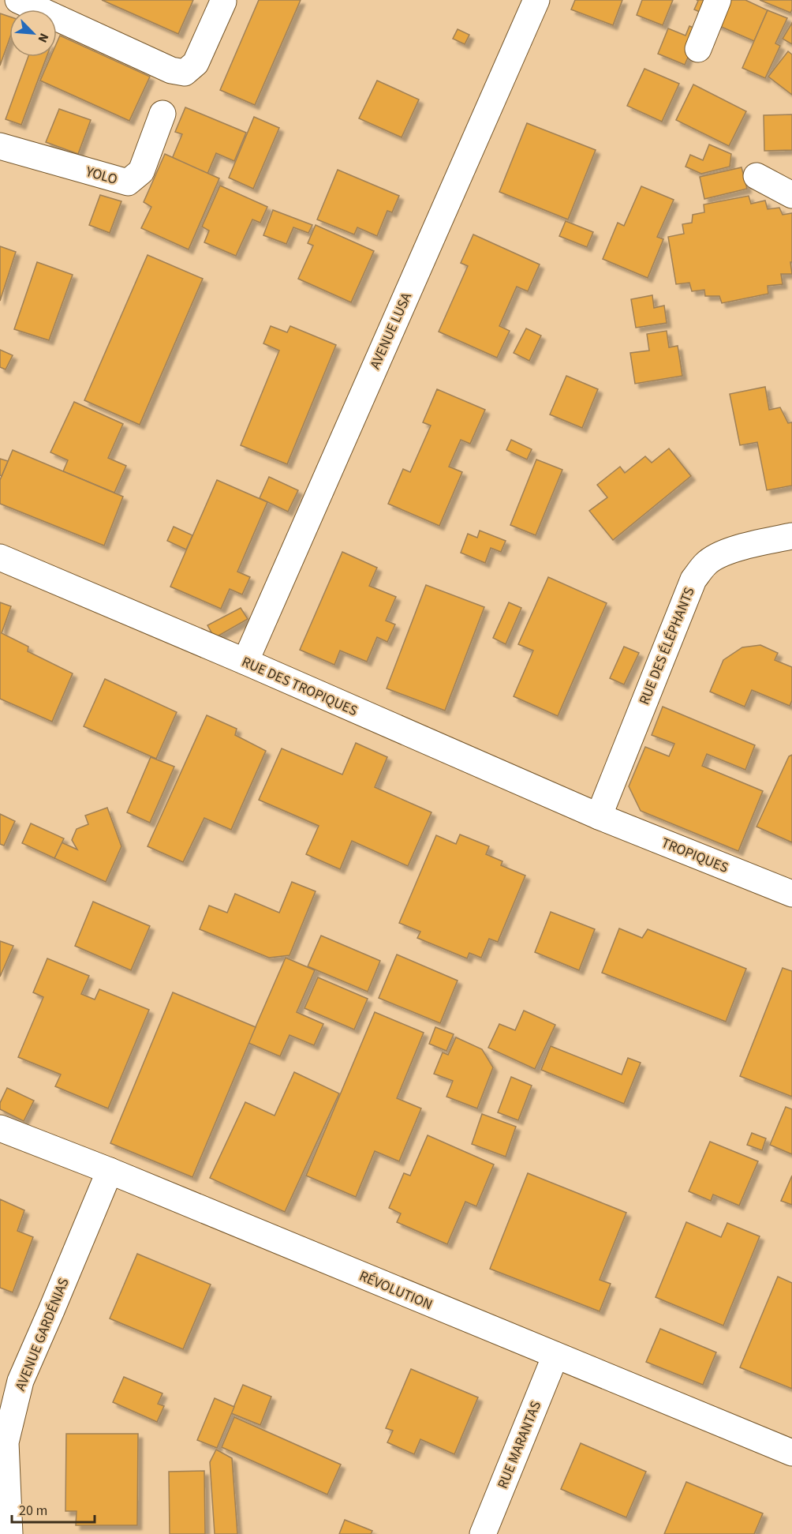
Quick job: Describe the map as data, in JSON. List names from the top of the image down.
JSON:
{
  "streets": {
    "street": [
      "YOLO",
      "AVENUE LUSA",
      "RUE DES ÉLÉPHANTS",
      "RUE DES TROPIQUES",
      "TROPIQUES",
      "RÉVOLUTION",
      "AVENUE GARDÉNIAS",
      "RUE MARANTAS"
    ]
  },
  "crossings": [
    ["AVENUE LUSA", "RUE DES TROPIQUES"],
    ["RUE DES ÉLÉPHANTS", "RUE DES TROPIQUES"],
    ["RUE DES ÉLÉPHANTS", "TROPIQUES"],
    ["RUE DES TROPIQUES", "TROPIQUES"],
    ["RÉVOLUTION", "AVENUE GARDÉNIAS"],
    ["RÉVOLUTION", "RUE MARANTAS"]
  ],
  "scale_bar": "20 m",
  "north": "bottom right"
}
